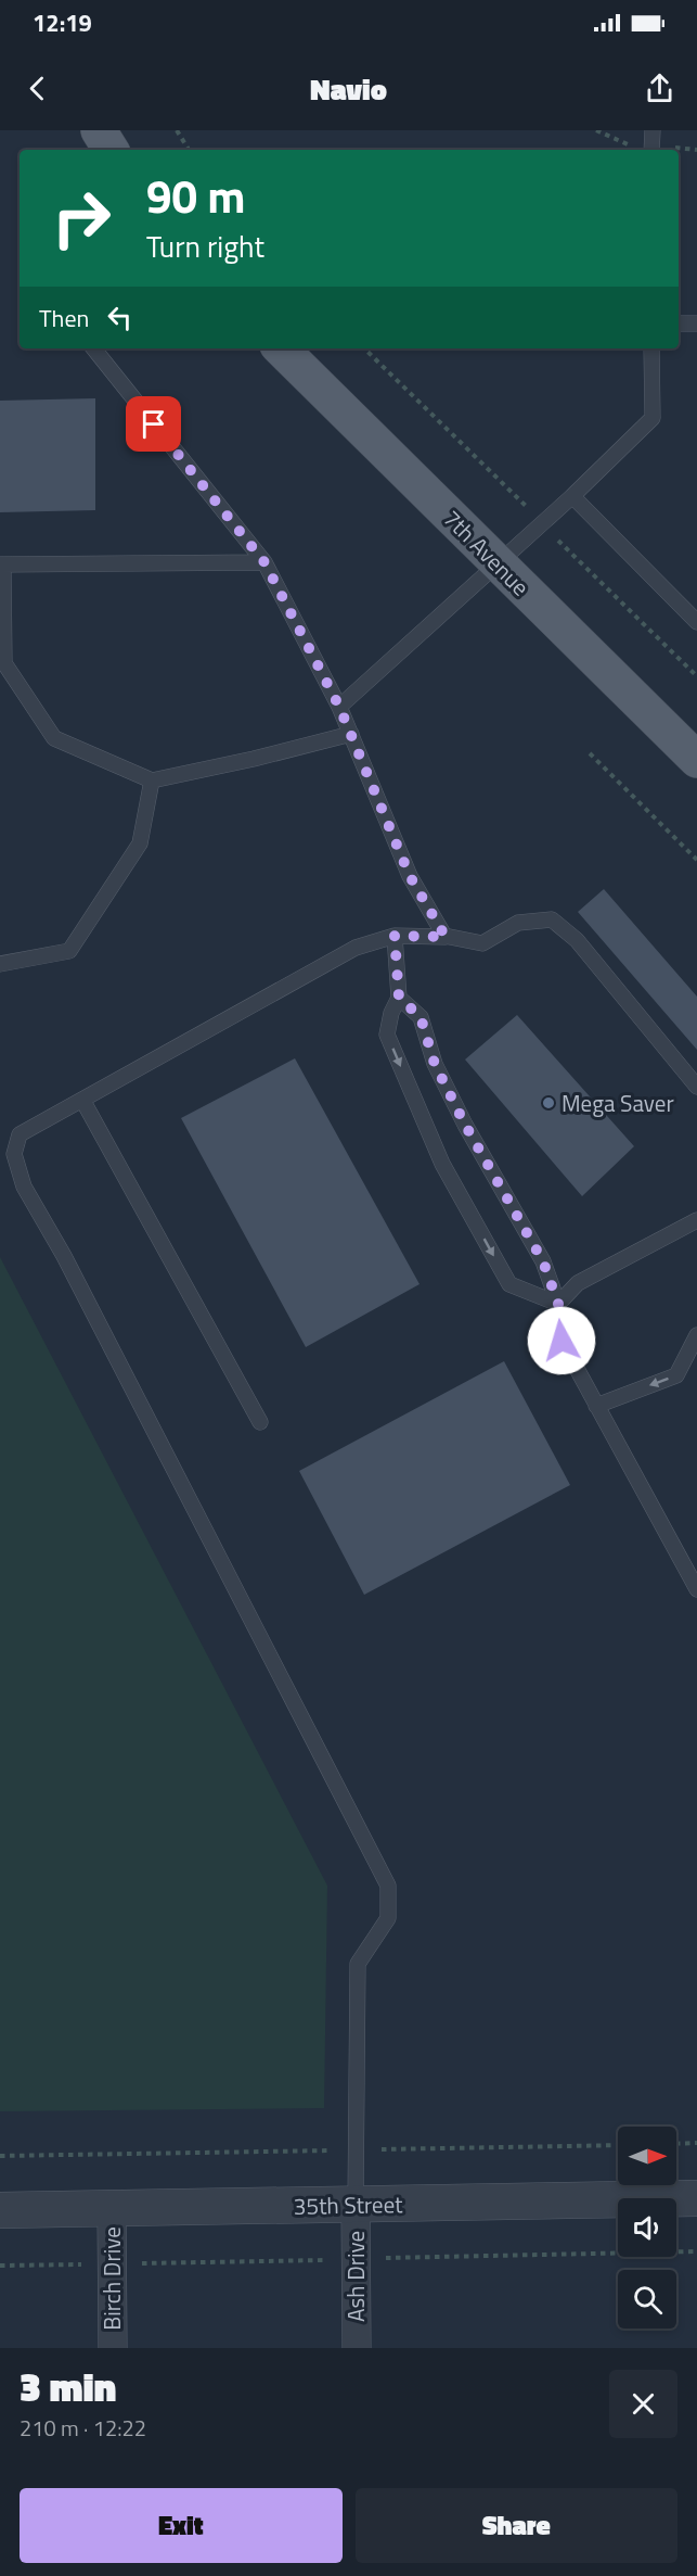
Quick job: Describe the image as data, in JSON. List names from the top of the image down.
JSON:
{
  "streets": {
    "main road": ["7th Avenue"],
    "street": ["35th Street", "Ash Drive", "Birch Drive"]
  },
  "crossings": [
    ["35th Street", "Ash Drive"],
    ["35th Street", "Birch Drive"]
  ],
  "places": ["Mega Saver"],
  "north": "right",
  "page": {
    "status": "12:19",
    "header": "Navio",
    "turn": ["90 m", "Turn right"],
    "then": "Then",
    "heading": ["3 min", "210 m · 12:22"],
    "buttons": ["Exit", "Share"]
  }
}
